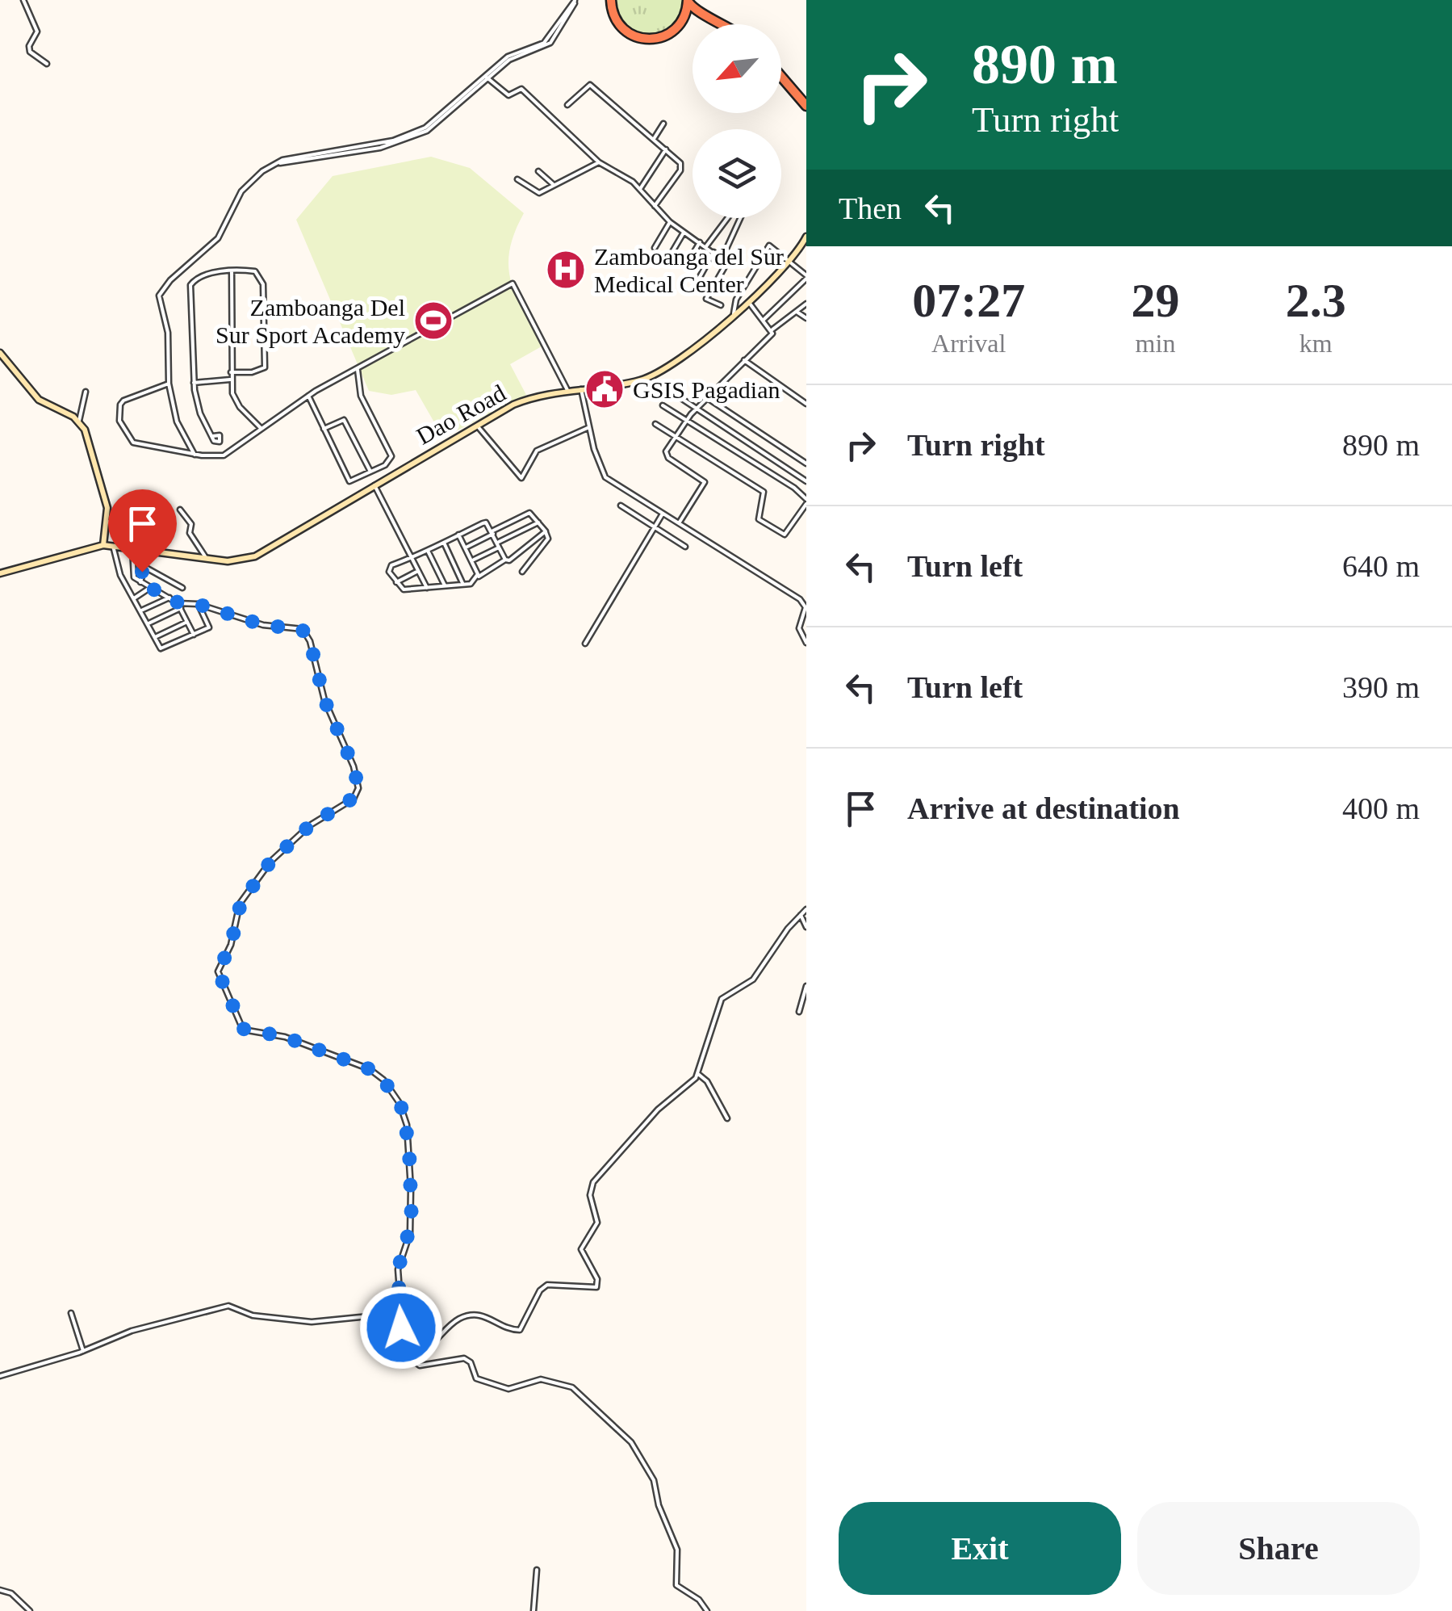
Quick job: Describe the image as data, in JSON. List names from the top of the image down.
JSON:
{
  "streets": {
    "street": ["Dao Road"]
  },
  "places": {
    "hospital": ["Zamboanga del Sur Medical Center"],
    "sports": ["Zamboanga Del Sur Sport Academy"],
    "public building": ["GSIS Pagadian"]
  },
  "north": "bottom left",
  "page": {
    "turn": ["890 m", "Turn right"],
    "then": "Then",
    "eta": [
      "07:27",
      "Arrival",
      "29",
      "min",
      "2.3",
      "km"
    ],
    "list": [
      {
        "name": "Turn right",
        "value": "890 m"
      },
      {
        "name": "Turn left",
        "value": "640 m"
      },
      {
        "name": "Turn left",
        "value": "390 m"
      },
      {
        "name": "Arrive at destination",
        "value": "400 m"
      }
    ],
    "buttons": ["Exit", "Share"]
  }
}
